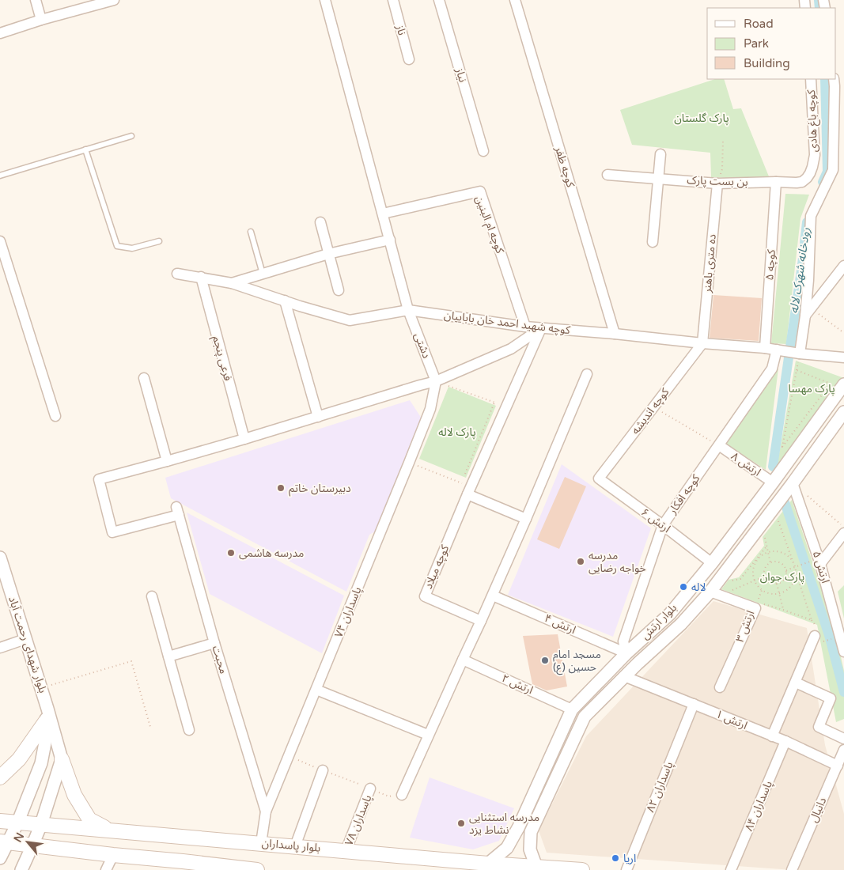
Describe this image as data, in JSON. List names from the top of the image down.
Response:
{
  "streets": {
    "main road": ["بلوار پاسداران"],
    "street": [
      "ناز",
      "نیاز",
      "کوچه باغ هادی",
      "کوچه ظفر",
      "بن بست پارک",
      "کوچه ام البنین",
      "ده متری باهنر",
      "کوچه ۵",
      "کوچه شهید احمد خان باباییان",
      "دشتی",
      "فرعی پنجم",
      "کوچه اندیشه",
      "ارتش ۸",
      "کوچه افکار",
      "ارتش ۶",
      "کوچه میلاد",
      "ارتش ۵",
      "پاسداران ۷۴",
      "بلوار ارتش",
      "ارتش ۴",
      "ارتش ۳",
      "بلوار شهدای رحمت آباد",
      "محبت",
      "ارتش ۲",
      "ارتش ۱",
      "پاسداران ۸۲",
      "پاسداران ۸۴",
      "دانیال",
      "پاسداران ۷۸"
    ]
  },
  "crossings": [
    ["کوچه باغ هادی", "بن بست پارک"],
    ["کوچه باغ هادی", "کوچه ۵"],
    ["کوچه ظفر", "کوچه شهید احمد خان باباییان"],
    ["بن بست پارک", "ده متری باهنر"],
    ["بن بست پارک", "کوچه ۵"],
    ["کوچه ام البنین", "کوچه شهید احمد خان باباییان"],
    ["کوچه ام البنین", "دشتی"],
    ["ده متری باهنر", "کوچه شهید احمد خان باباییان"],
    ["ده متری باهنر", "کوچه اندیشه"],
    ["کوچه ۵", "کوچه شهید احمد خان باباییان"],
    ["کوچه شهید احمد خان باباییان", "دشتی"],
    ["کوچه شهید احمد خان باباییان", "فرعی پنجم"],
    ["کوچه شهید احمد خان باباییان", "کوچه اندیشه"],
    ["کوچه شهید احمد خان باباییان", "کوچه افکار"],
    ["کوچه شهید احمد خان باباییان", "کوچه میلاد"],
    ["دشتی", "پاسداران ۷۴"],
    ["کوچه اندیشه", "ارتش ۶"],
    ["ارتش ۸", "کوچه افکار"],
    ["ارتش ۸", "بلوار ارتش"],
    ["کوچه افکار", "ارتش ۶"],
    ["کوچه افکار", "بلوار ارتش"],
    ["کوچه افکار", "ارتش ۴"],
    ["ارتش ۶", "بلوار ارتش"],
    ["ارتش ۵", "بلوار ارتش"],
    ["پاسداران ۷۴", "محبت"],
    ["پاسداران ۷۴", "بلوار پاسداران"],
    ["بلوار ارتش", "ارتش ۴"],
    ["بلوار ارتش", "ارتش ۳"],
    ["بلوار ارتش", "ارتش ۲"],
    ["بلوار ارتش", "ارتش ۱"],
    ["بلوار ارتش", "بلوار پاسداران"],
    ["بلوار شهدای رحمت آباد", "بلوار پاسداران"],
    ["ارتش ۱", "پاسداران ۸۲"],
    ["ارتش ۱", "پاسداران ۸۴"],
    ["ارتش ۱", "دانیال"],
    ["پاسداران ۷۸", "بلوار پاسداران"]
  ],
  "water": ["رودخانه شهرک لاله"],
  "parks": [
    "پارک گلستان",
    "پارک مهسا",
    "پارک لاله",
    "پارک جوان"
  ],
  "places": [
    "دبیرستان خاتم",
    "مدرسه هاشمی",
    "مدرسه خواجه رضایی",
    "لاله",
    "مسجد امام حسین (ع)",
    "مدرسه استثنایی نشاط یزد",
    "اریا"
  ],
  "legend": ["Road", "Park", "Building"],
  "north": "top left"
}
